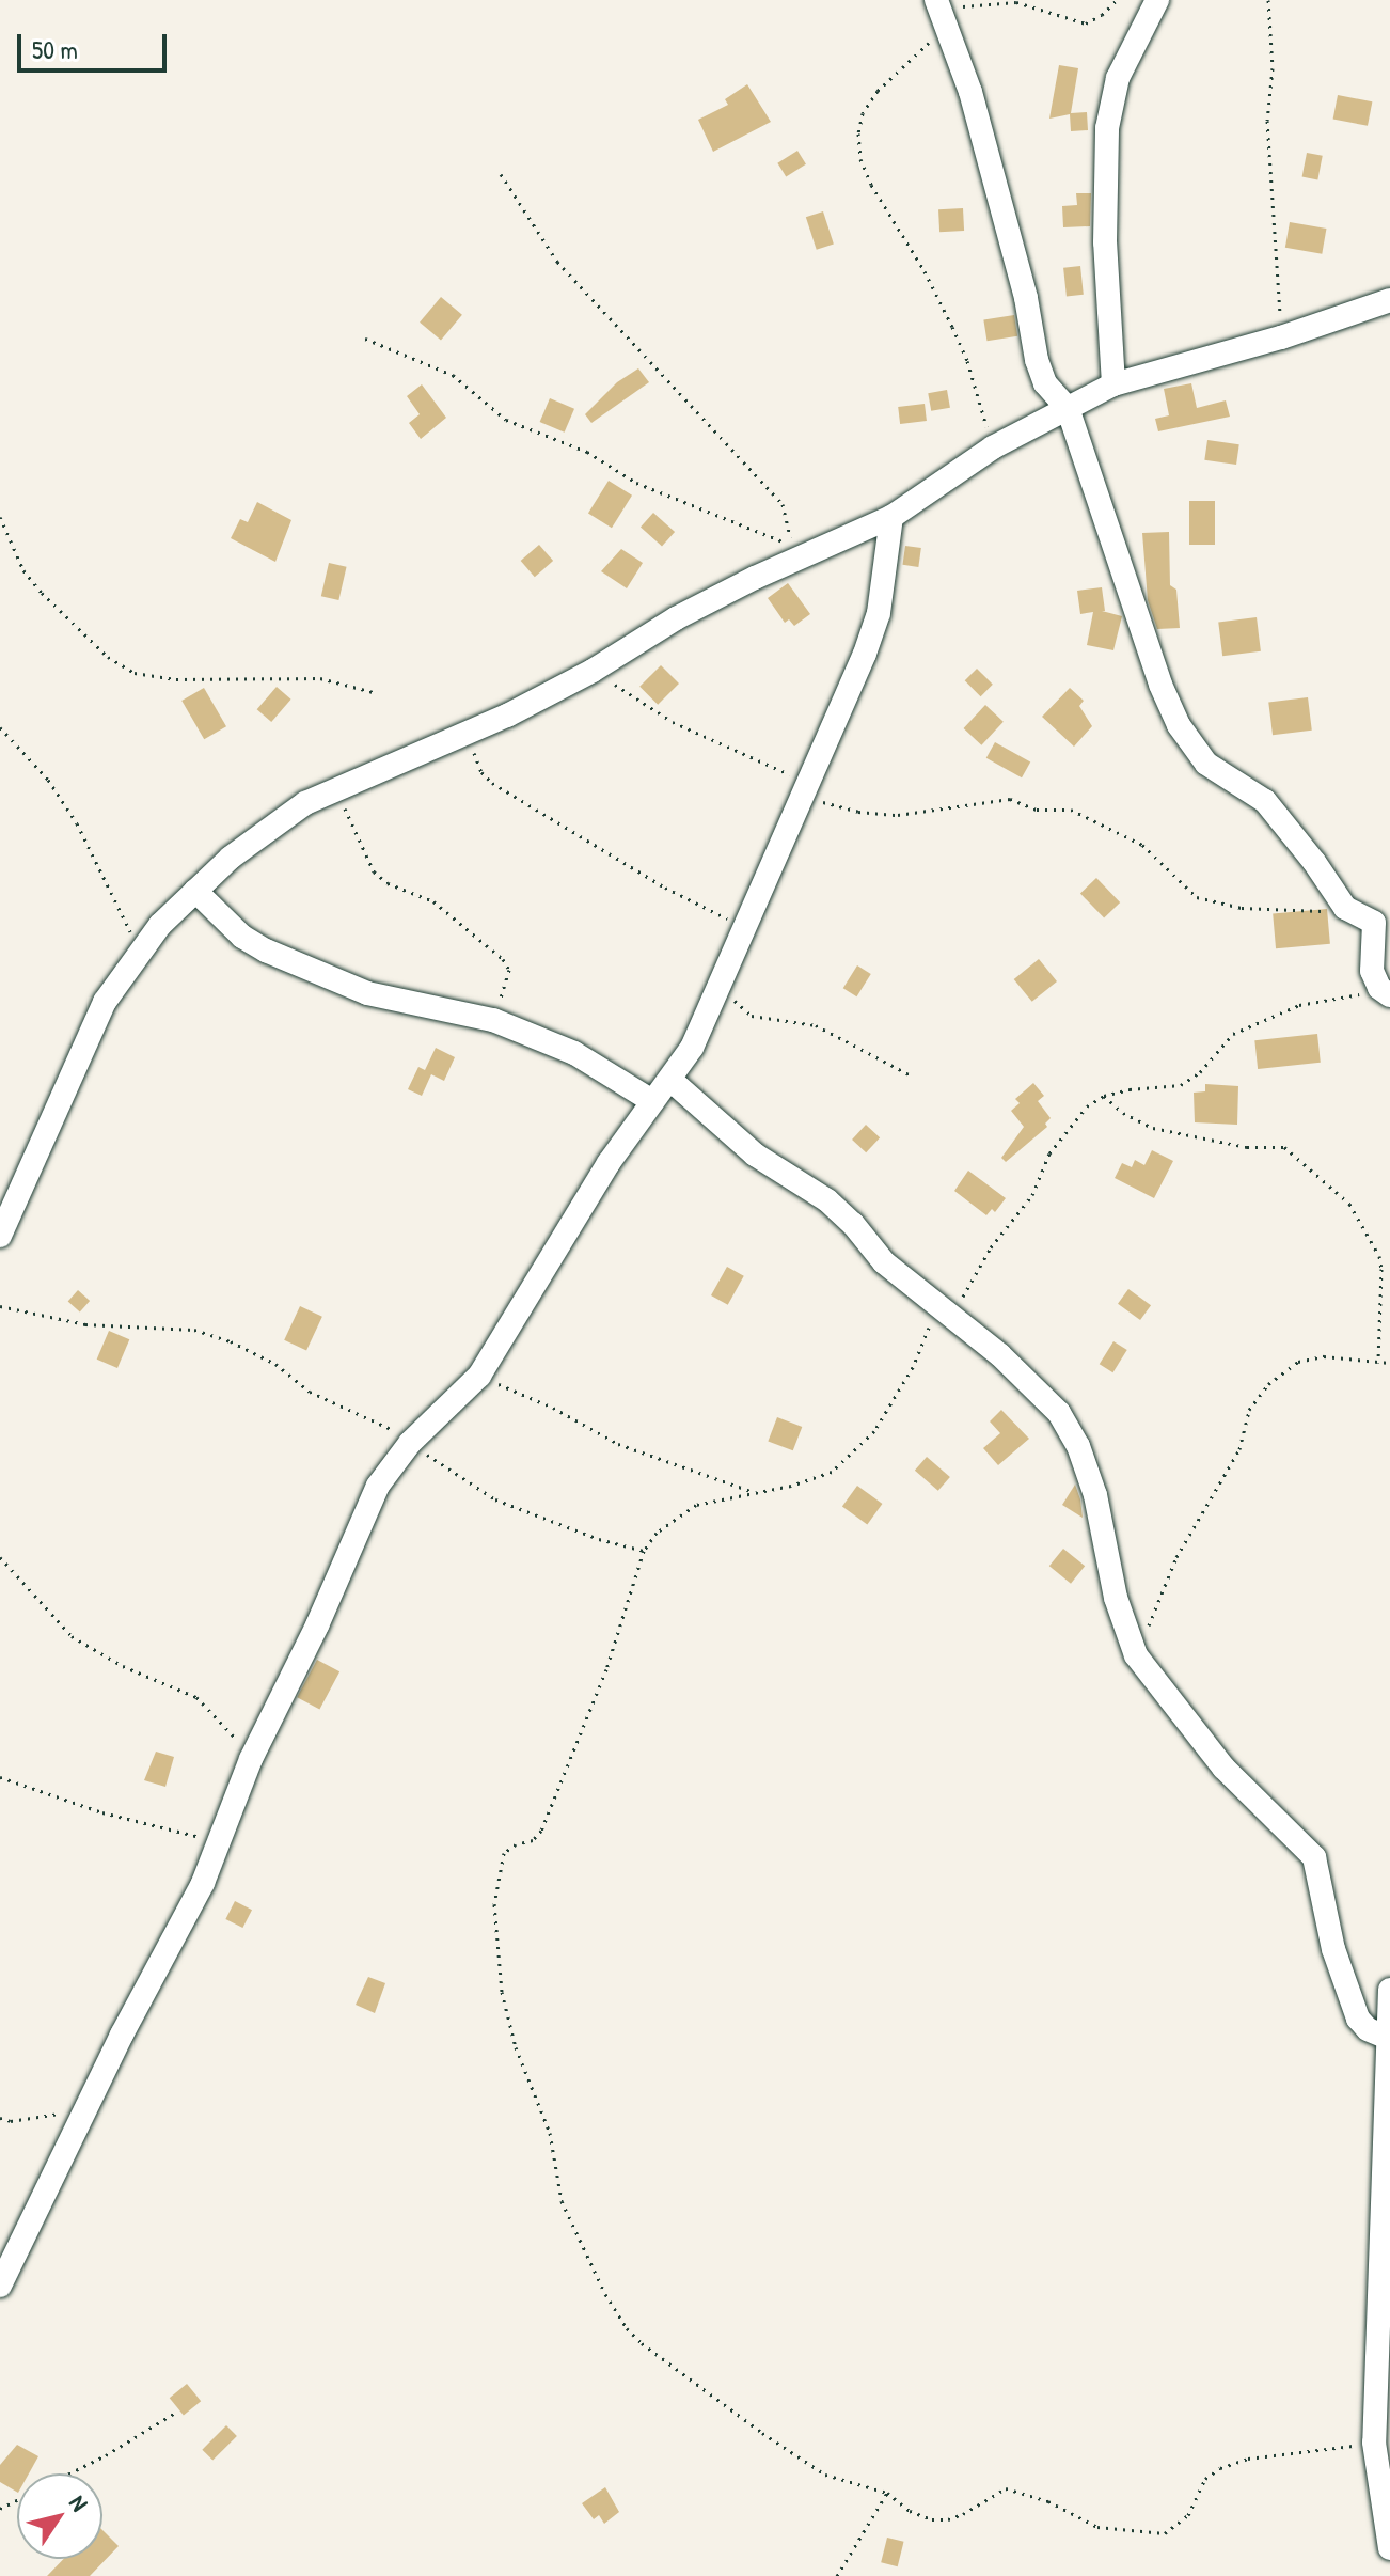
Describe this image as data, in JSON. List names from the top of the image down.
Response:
{
  "scale_bar": "50 m",
  "north": "top right"
}
